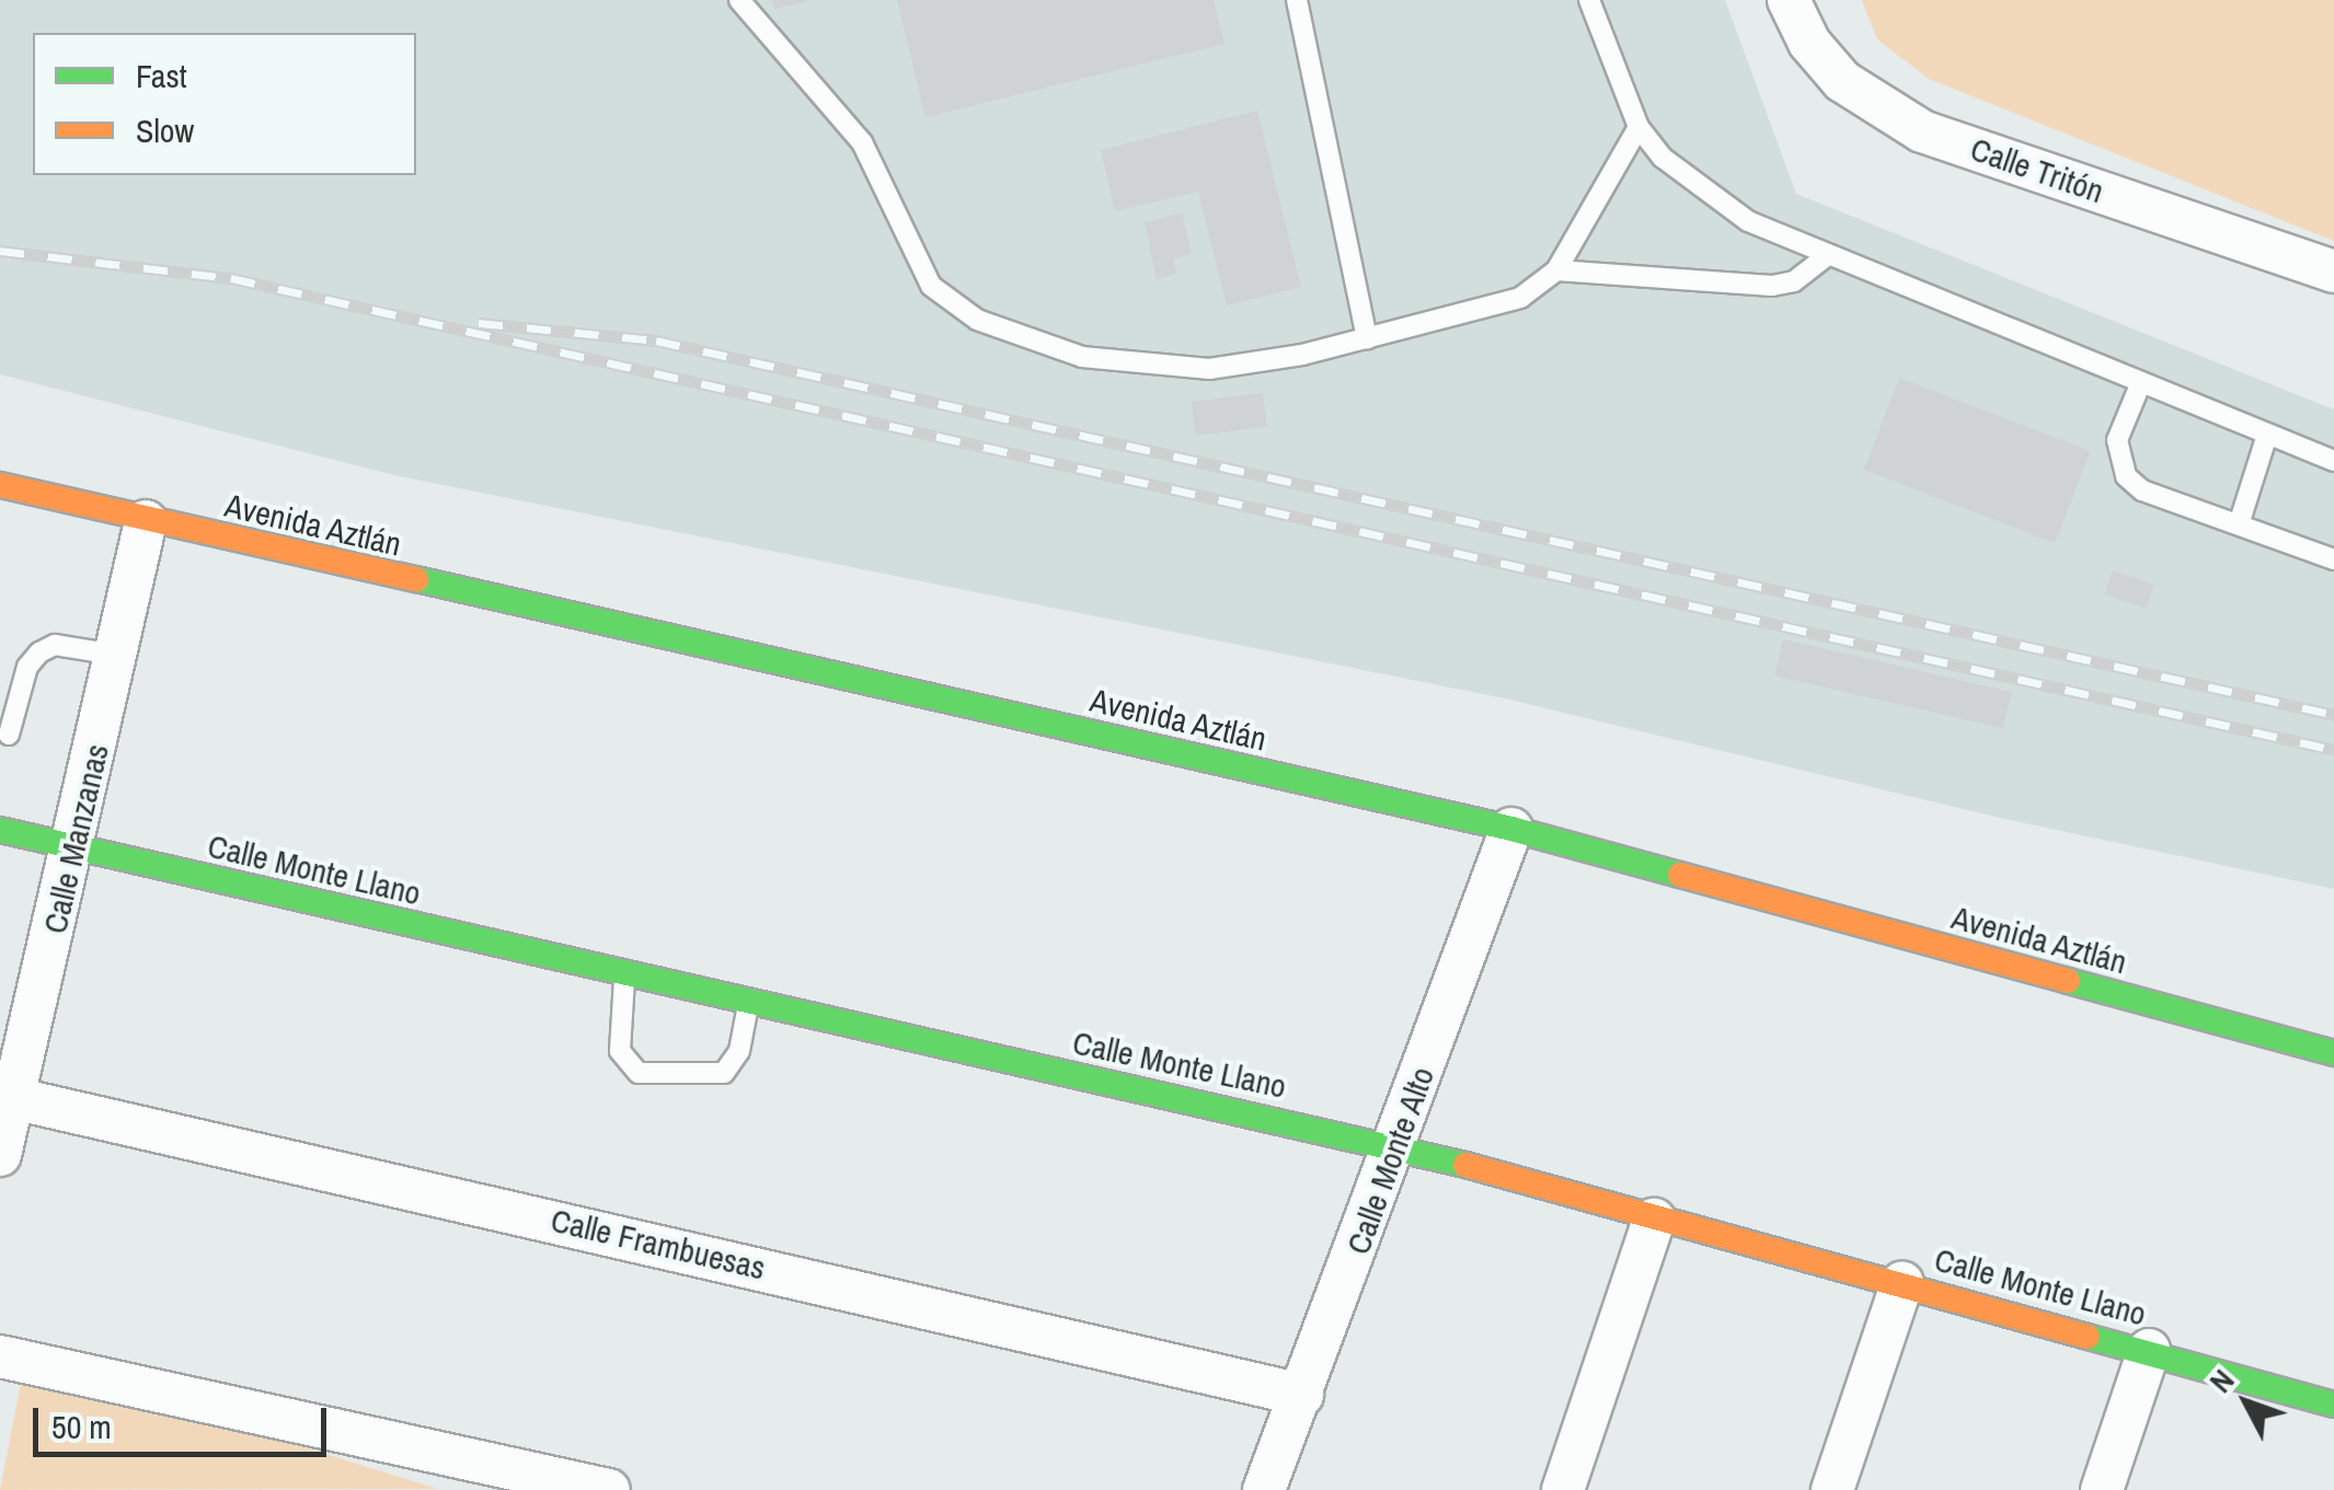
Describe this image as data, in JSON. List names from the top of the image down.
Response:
{
  "streets": {
    "street": [
      "Calle Tritón",
      "Avenida Aztlán",
      "Calle Manzanas",
      "Calle Monte Llano",
      "Calle Monte Alto",
      "Calle Frambuesas"
    ]
  },
  "crossings": [
    ["Avenida Aztlán", "Calle Manzanas"],
    ["Avenida Aztlán", "Calle Monte Alto"],
    ["Calle Manzanas", "Calle Monte Llano"],
    ["Calle Manzanas", "Calle Frambuesas"],
    ["Calle Monte Llano", "Calle Monte Alto"],
    ["Calle Monte Alto", "Calle Frambuesas"]
  ],
  "legend": ["Fast", "Slow"],
  "scale_bar": "50 m",
  "north": "top left"
}
